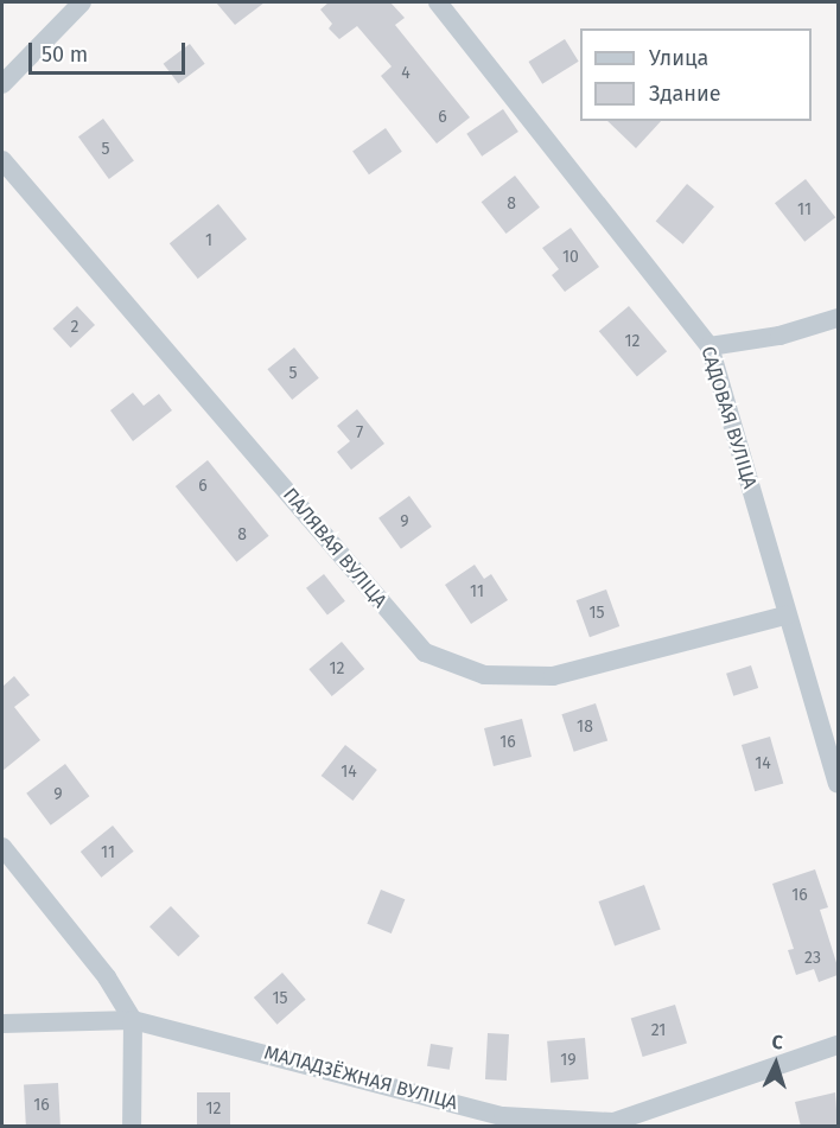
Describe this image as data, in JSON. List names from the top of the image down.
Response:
{
  "streets": {
    "street": ["САДОВАЯ ВУЛІЦА", "ПАЛЯВАЯ ВУЛІЦА", "МАЛАДЗЁЖНАЯ ВУЛІЦА"]
  },
  "crossings": [
    ["САДОВАЯ ВУЛІЦА", "ПАЛЯВАЯ ВУЛІЦА"]
  ],
  "house_numbers": [
    "4",
    "6",
    "5",
    "8",
    "11",
    "1",
    "10",
    "2",
    "12",
    "5",
    "7",
    "6",
    "9",
    "8",
    "11",
    "15",
    "12",
    "18",
    "16",
    "14",
    "14",
    "9",
    "11",
    "16",
    "23",
    "15",
    "21",
    "19",
    "16",
    "12"
  ],
  "legend": ["Улица", "Здание"],
  "scale_bar": "50 m",
  "north": "top"
}
